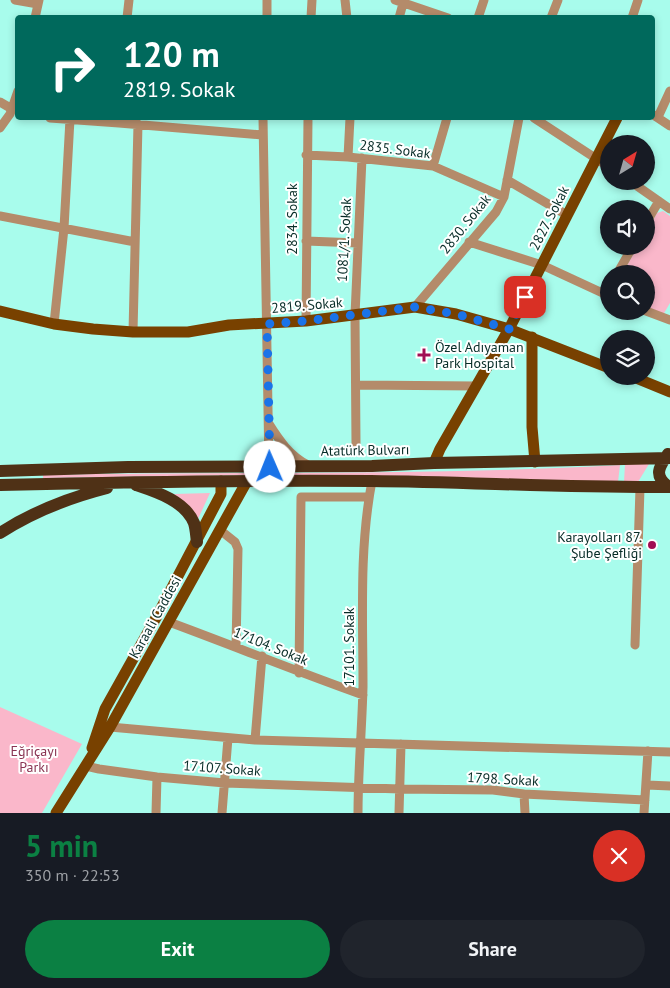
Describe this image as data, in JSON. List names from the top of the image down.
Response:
{
  "streets": {
    "highway": ["Atatürk Bulvarı"],
    "main road": ["2827. Sokak", "2819. Sokak", "Karaali Caddesi"],
    "street": [
      "2835. Sokak",
      "2834. Sokak",
      "2830. Sokak",
      "1081/1. Sokak",
      "17104. Sokak",
      "17101. Sokak",
      "17107. Sokak",
      "1798. Sokak"
    ]
  },
  "crossings": [
    ["2835. Sokak", "2834. Sokak"],
    ["2835. Sokak", "2830. Sokak"],
    ["2835. Sokak", "1081/1. Sokak"],
    ["2827. Sokak", "2819. Sokak"],
    ["2827. Sokak", "Atatürk Bulvarı"],
    ["2834. Sokak", "2819. Sokak"],
    ["2830. Sokak", "2819. Sokak"],
    ["1081/1. Sokak", "2819. Sokak"],
    ["Karaali Caddesi", "17104. Sokak"],
    ["Karaali Caddesi", "17107. Sokak"],
    ["17104. Sokak", "17101. Sokak"],
    ["17101. Sokak", "17107. Sokak"],
    ["17101. Sokak", "1798. Sokak"],
    ["17107. Sokak", "1798. Sokak"]
  ],
  "parks": ["Eğriçayı Parkı"],
  "places": {
    "health": ["Özel Adıyaman Park Hospital"],
    "other": ["Karayolları 87. Şube Şefliği"]
  },
  "north": "top right",
  "page": {
    "turn": ["120 m", "2819. Sokak"],
    "heading": ["5 min", "350 m · 22:53"],
    "buttons": ["Exit", "Share"]
  }
}
